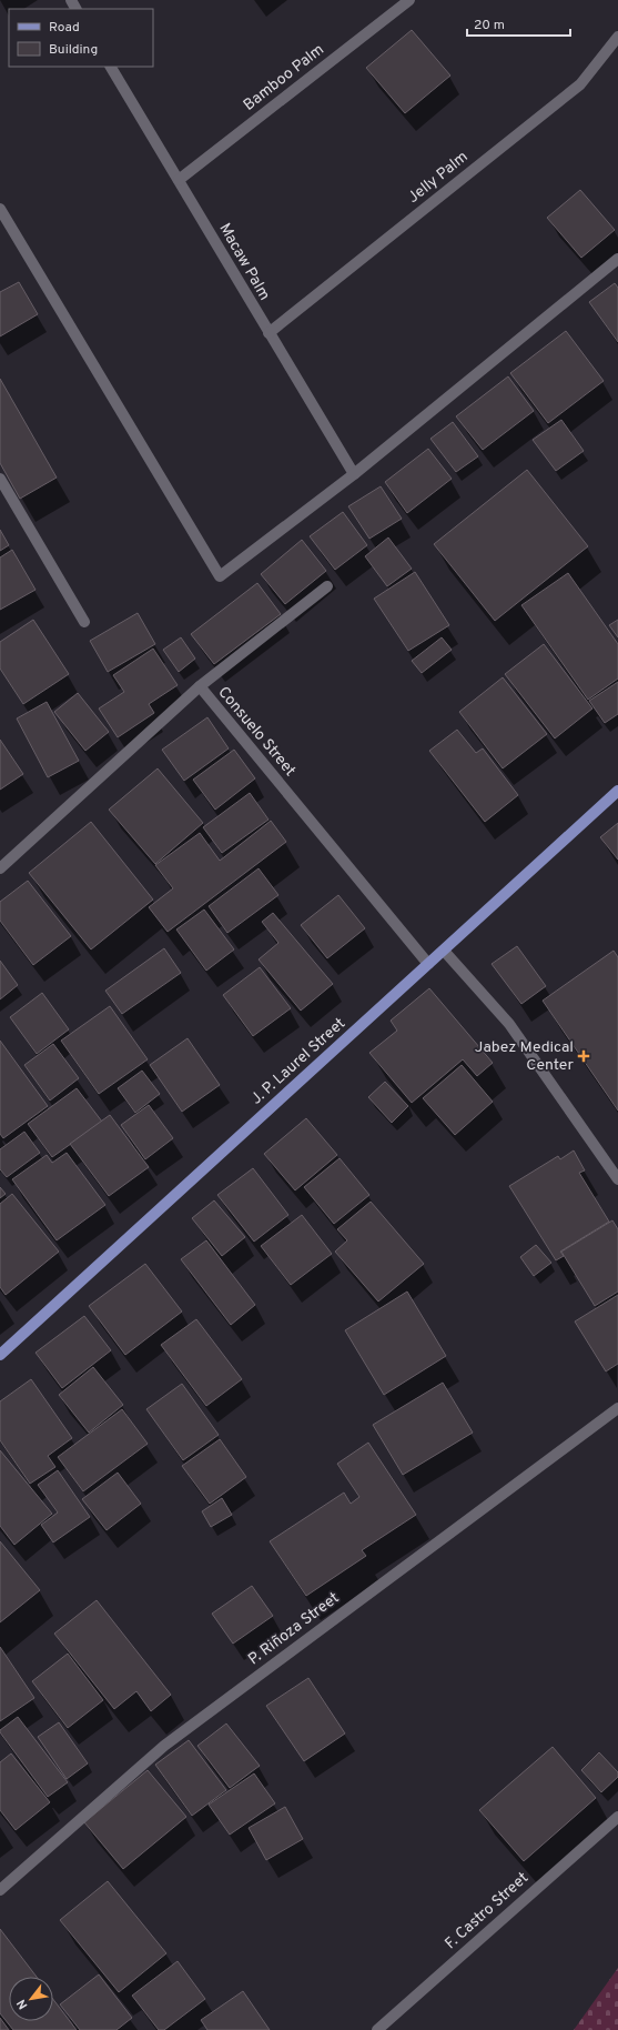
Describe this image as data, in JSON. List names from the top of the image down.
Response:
{
  "streets": {
    "main road": ["J. P. Laurel Street"],
    "street": [
      "Bamboo Palm",
      "Jelly Palm",
      "Macaw Palm",
      "Consuelo Street",
      "P. Riñoza Street",
      "F. Castro Street"
    ]
  },
  "crossings": [
    ["Bamboo Palm", "Macaw Palm"],
    ["Jelly Palm", "Macaw Palm"],
    ["Consuelo Street", "J. P. Laurel Street"]
  ],
  "places": {
    "health": ["Jabez Medical Center"]
  },
  "legend": ["Road", "Building"],
  "scale_bar": "20 m",
  "north": "bottom left"
}
